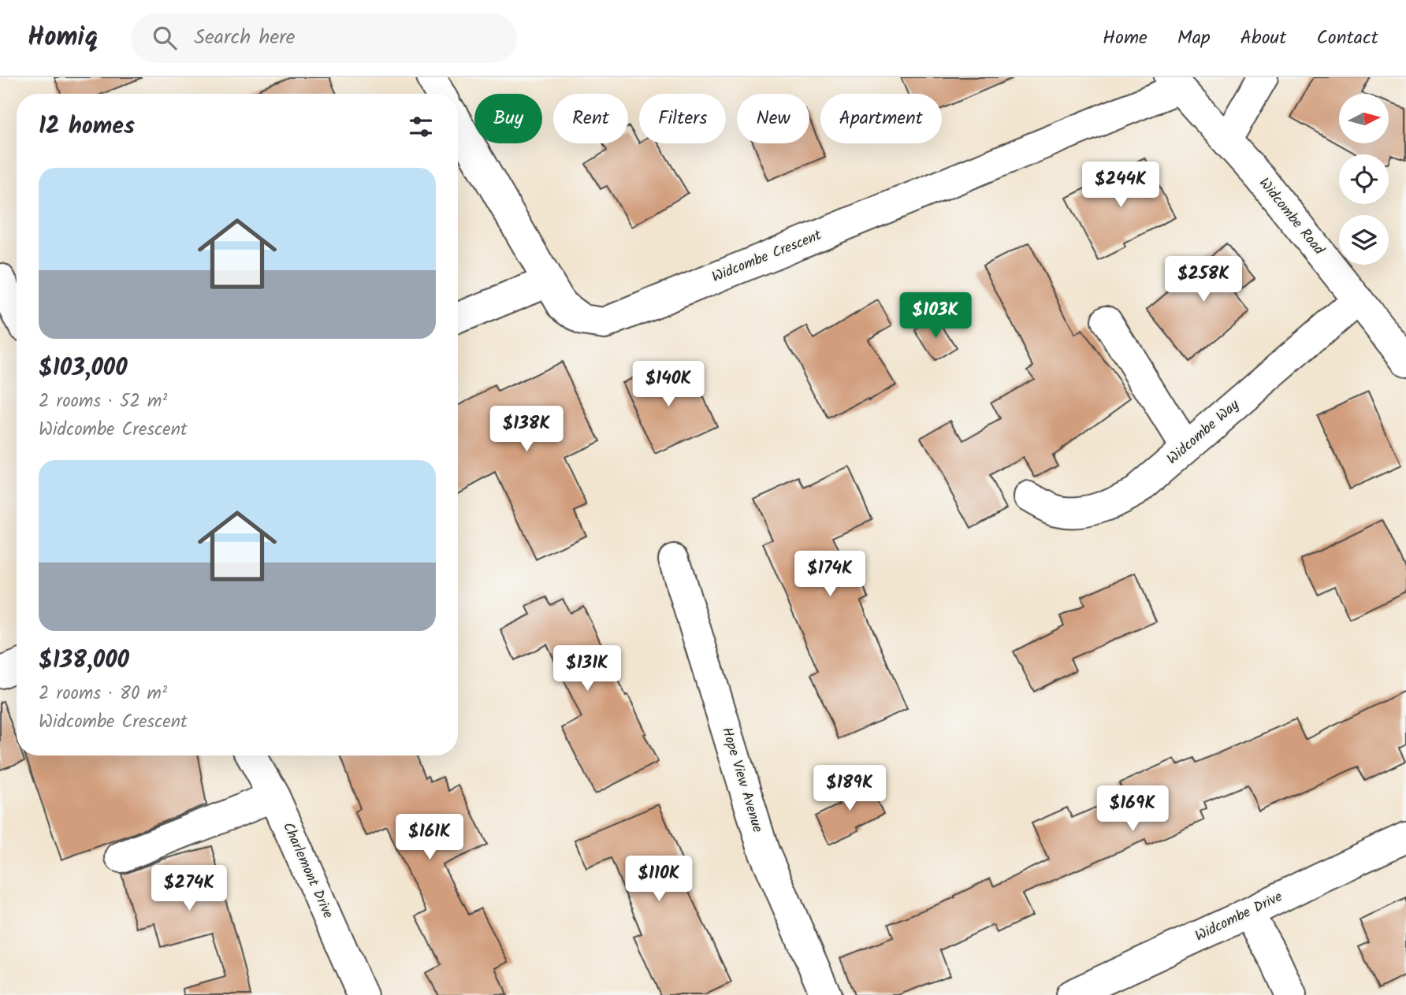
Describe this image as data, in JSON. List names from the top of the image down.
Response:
{
  "streets": {
    "street": [
      "Widcombe Road",
      "Widcombe Crescent",
      "Widcombe Way",
      "Hope View Avenue",
      "Charlemont Drive",
      "Widcombe Drive"
    ]
  },
  "crossings": [
    ["Widcombe Road", "Widcombe Crescent"],
    ["Widcombe Road", "Widcombe Way"]
  ],
  "north": "right",
  "page": {
    "header": "Homiq",
    "search": "Search here",
    "nav": [
      "Home",
      "Map",
      "About",
      "Contact"
    ],
    "chip": [
      "Buy",
      "Rent",
      "Filters",
      "New",
      "Apartment"
    ],
    "heading": "12 homes",
    "list": [
      {
        "name": "$103,000",
        "note": "2 rooms · 52 m² · Widcombe Crescent"
      },
      {
        "name": "$138,000",
        "note": "2 rooms · 80 m² · Widcombe Crescent"
      }
    ],
    "price": [
      "$244K",
      "$258K",
      "$103K",
      "$140K",
      "$138K",
      "$174K",
      "$131K",
      "$189K",
      "$169K",
      "$161K",
      "$110K",
      "$274K"
    ]
  }
}
